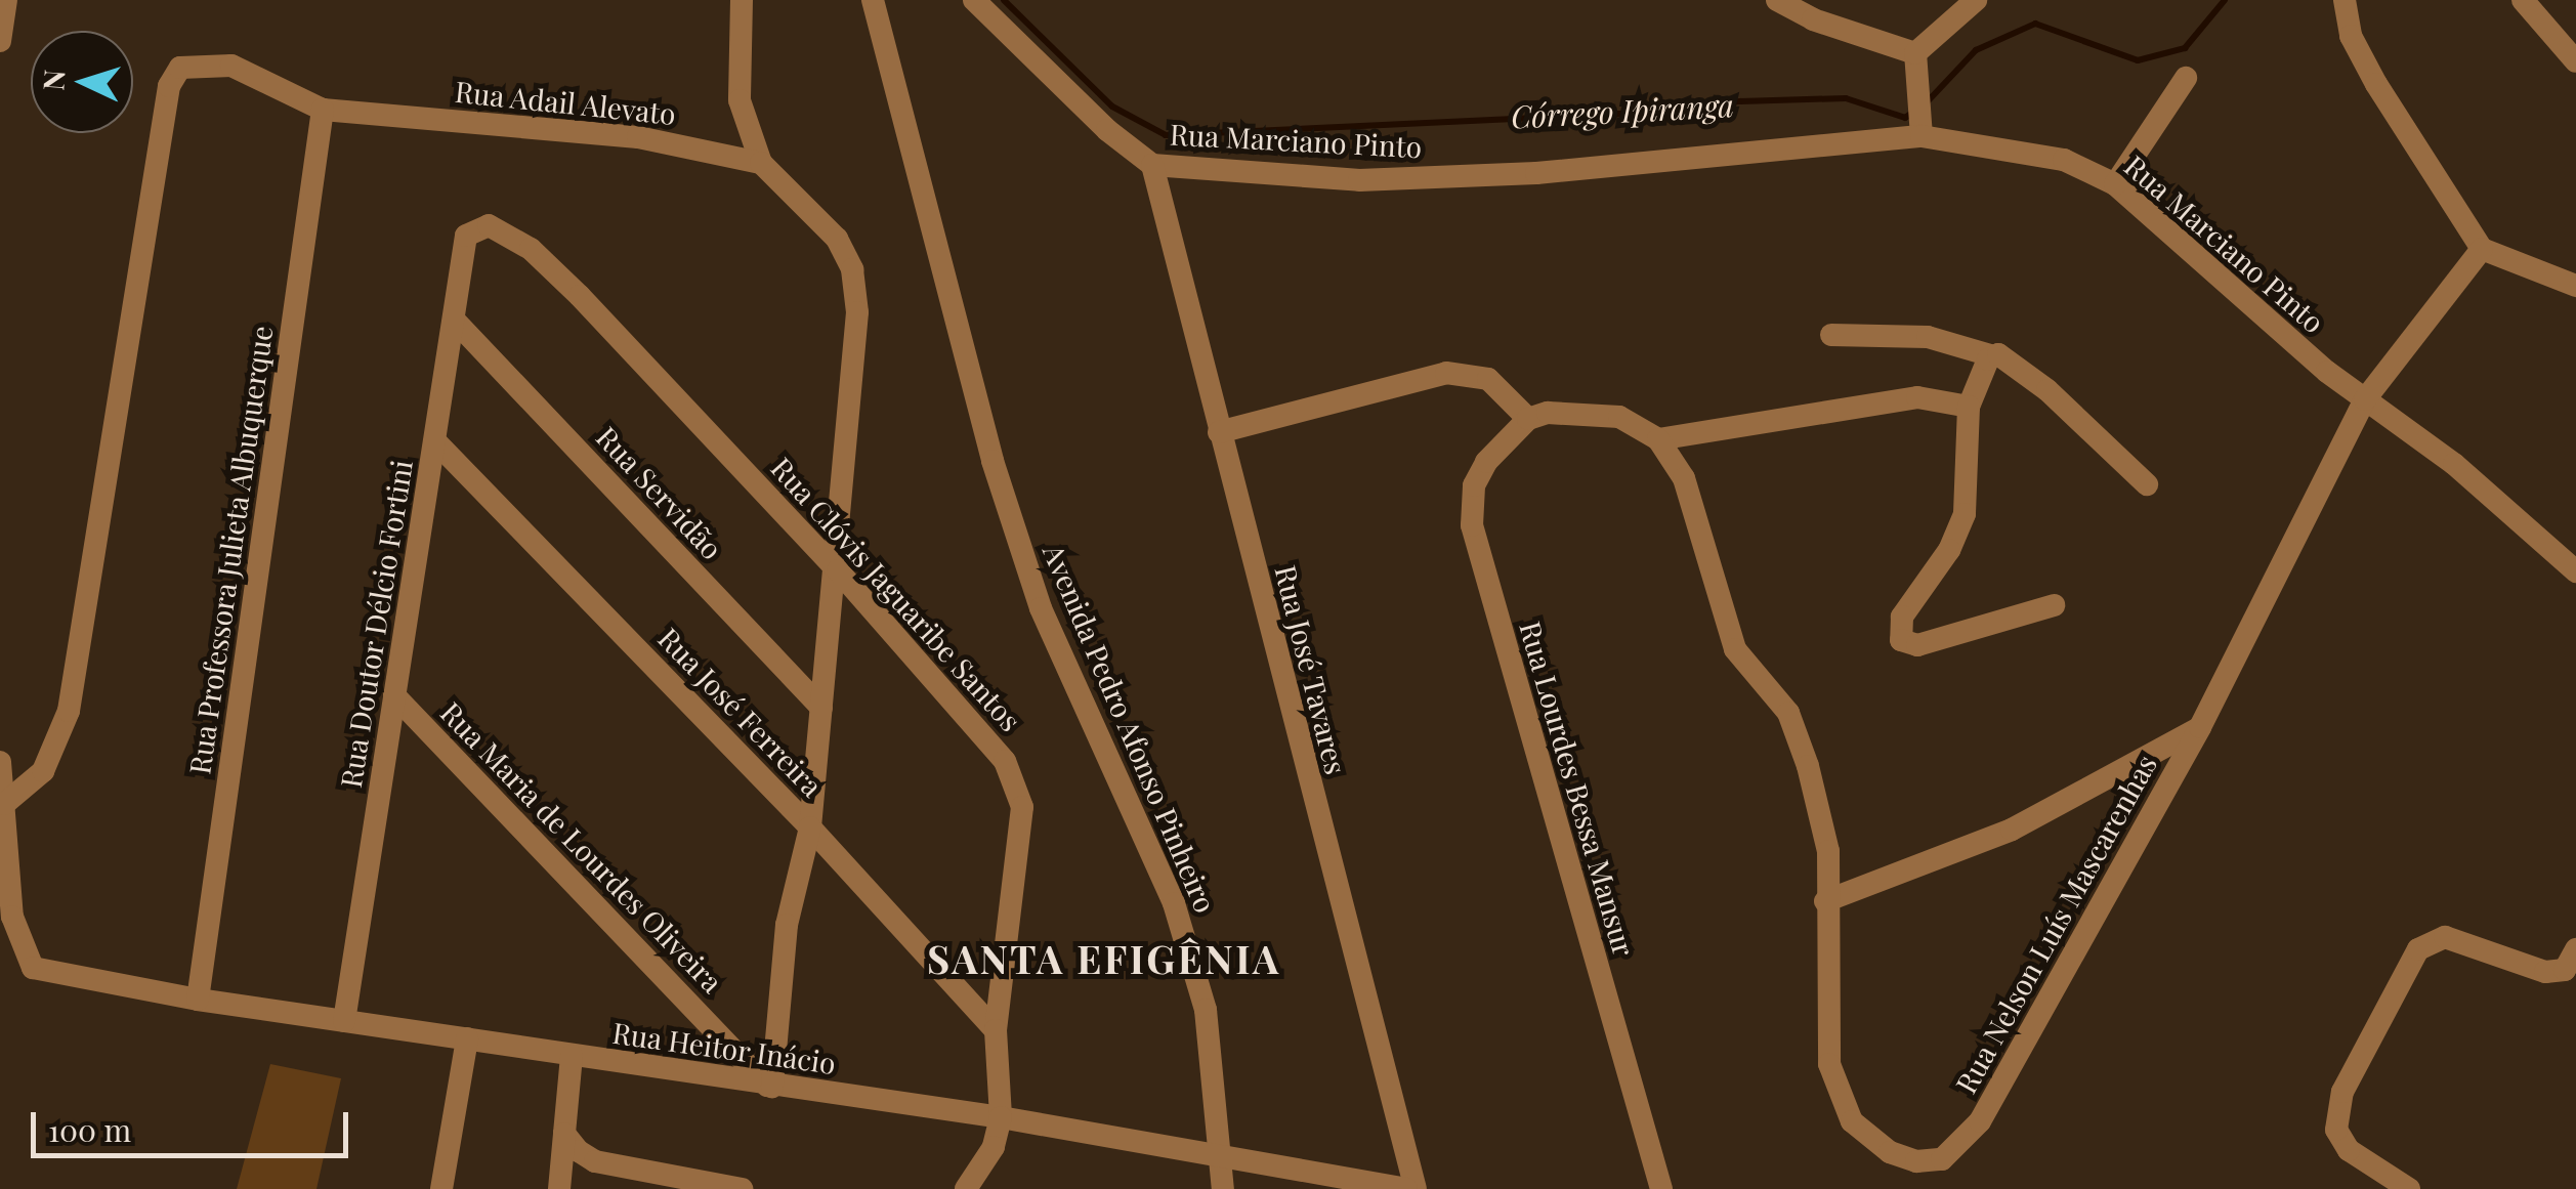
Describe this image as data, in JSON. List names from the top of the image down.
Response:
{
  "streets": {
    "street": [
      "Rua Adail Alevato",
      "Rua Marciano Pinto",
      "Rua Servidão",
      "Rua Professora Julieta Albuquerque",
      "Rua Clóvis Jaguaribe Santos",
      "Rua Doutor Délcio Fortini",
      "Rua José Tavares",
      "Rua José Ferreira",
      "Avenida Pedro Afonso Pinheiro",
      "Rua Lourdes Bessa Mansur",
      "Rua Maria de Lourdes Oliveira",
      "Rua Nelson Luís Mascarenhas",
      "Rua Heitor Inácio"
    ]
  },
  "crossings": [
    ["Rua Adail Alevato", "Rua Professora Julieta Albuquerque"],
    ["Rua Marciano Pinto", "Rua José Tavares"],
    ["Rua Marciano Pinto", "Rua Nelson Luís Mascarenhas"],
    ["Rua Servidão", "Rua Doutor Délcio Fortini"],
    ["Rua Professora Julieta Albuquerque", "Rua Heitor Inácio"],
    ["Rua Clóvis Jaguaribe Santos", "Rua Doutor Délcio Fortini"],
    ["Rua Clóvis Jaguaribe Santos", "Rua José Ferreira"],
    ["Rua Clóvis Jaguaribe Santos", "Rua Heitor Inácio"],
    ["Rua Doutor Délcio Fortini", "Rua José Ferreira"],
    ["Rua Doutor Délcio Fortini", "Rua Maria de Lourdes Oliveira"],
    ["Rua Doutor Délcio Fortini", "Rua Heitor Inácio"],
    ["Avenida Pedro Afonso Pinheiro", "Rua Heitor Inácio"],
    ["Rua Maria de Lourdes Oliveira", "Rua Heitor Inácio"]
  ],
  "districts": ["SANTA EFIGÊNIA"],
  "water": ["Córrego Ipiranga"],
  "scale_bar": "100 m",
  "north": "left"
}
